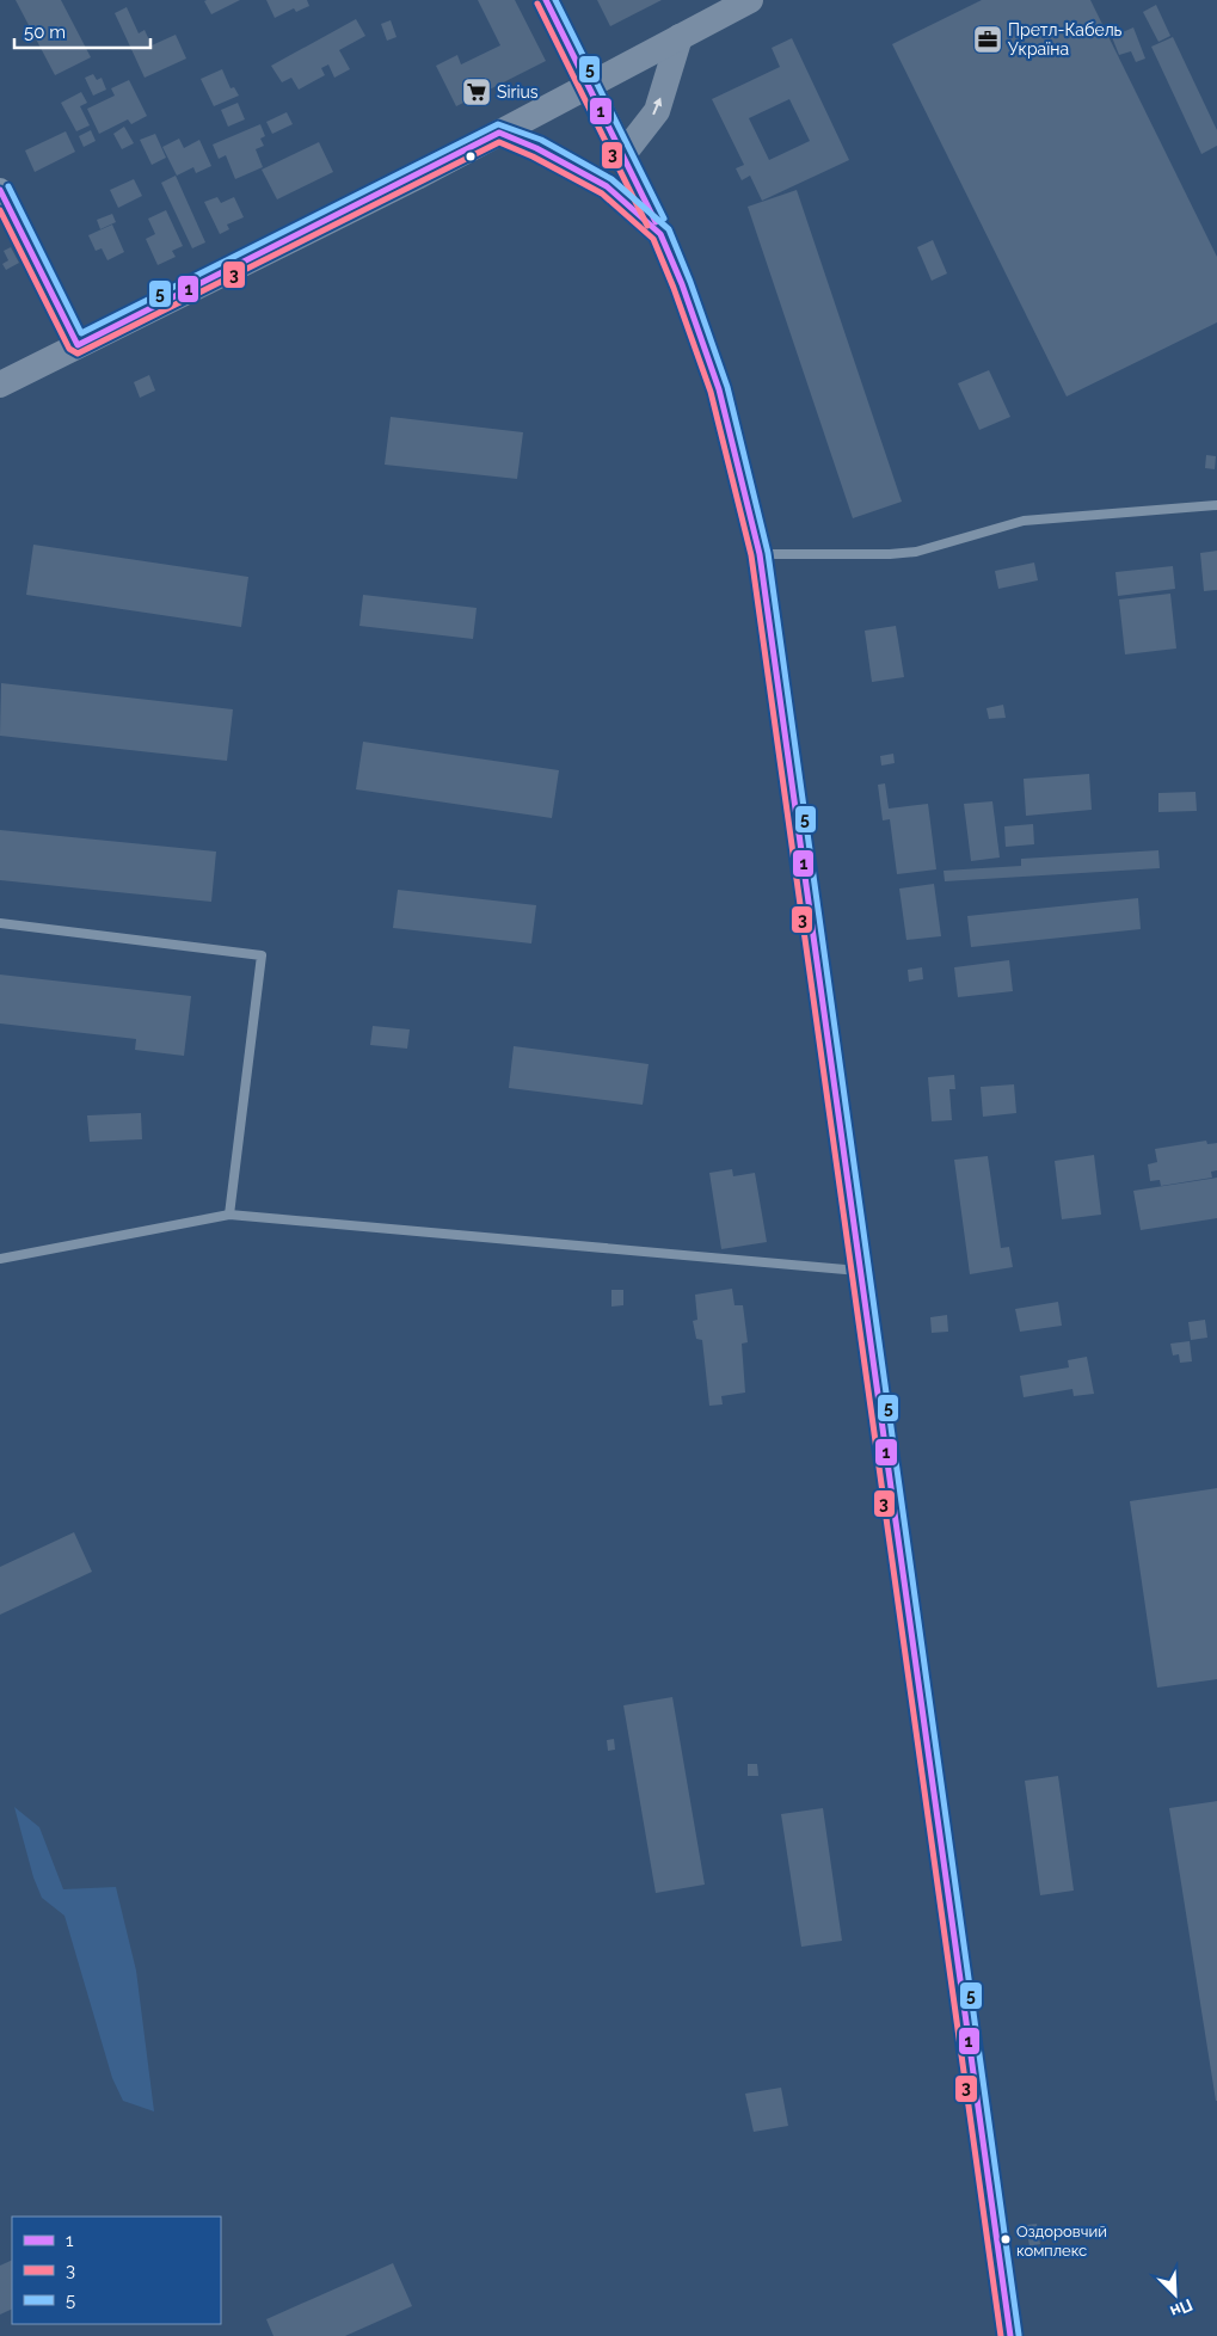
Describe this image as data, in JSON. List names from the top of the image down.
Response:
{
  "places": {
    "office": ["Претл-Кабель Україна"],
    "supermarket": ["Sirius"],
    "other": ["Оздоровчий комплекс"]
  },
  "lines": ["transit line 1", "transit line 5", "transit line 3"],
  "legend": ["1", "3", "5"],
  "scale_bar": "50 m",
  "north": "bottom right"
}
